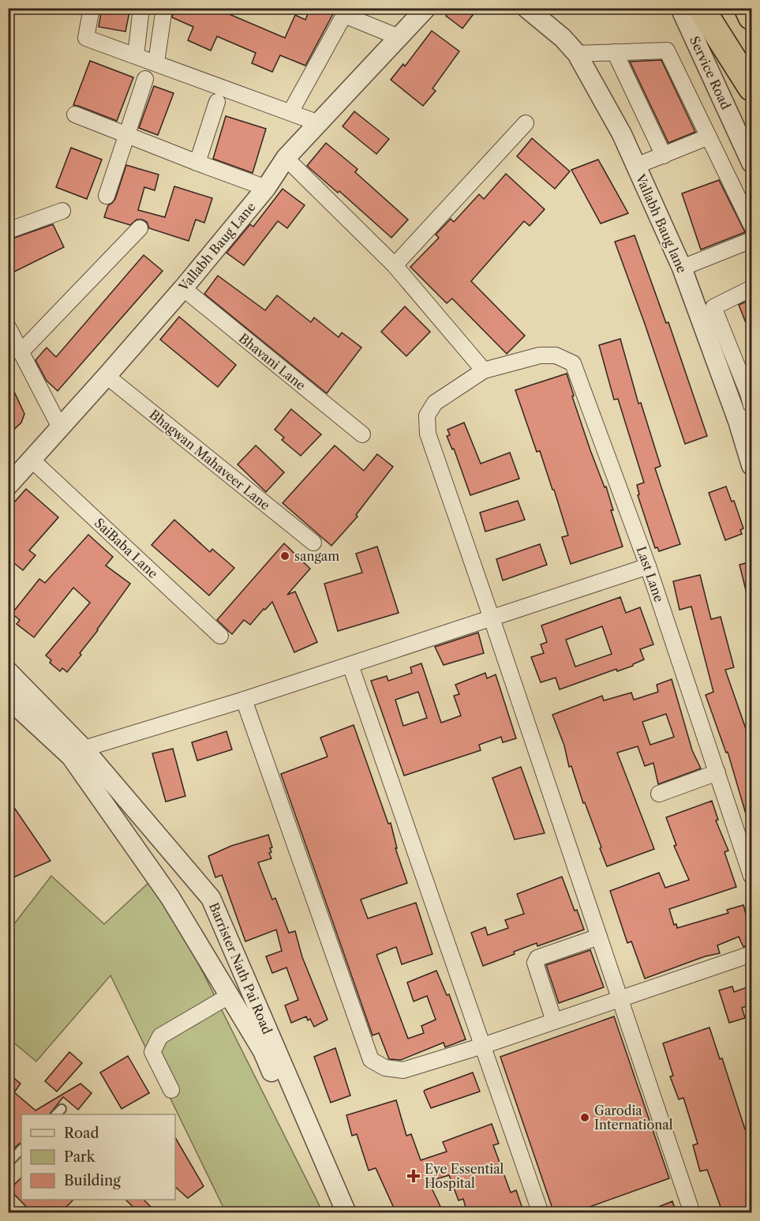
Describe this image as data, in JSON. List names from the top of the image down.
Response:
{
  "streets": {
    "street": [
      "Service Road",
      "Vallabh Baug lane",
      "Vallabh Baug Lane",
      "Bhavani Lane",
      "Bhagwan Mahaveer Lane",
      "SaiBaba Lane",
      "Last Lane",
      "Barrister Nath Pai Road"
    ]
  },
  "crossings": [
    ["Vallabh Baug Lane", "Bhavani Lane"],
    ["Vallabh Baug Lane", "Bhagwan Mahaveer Lane"],
    ["Vallabh Baug Lane", "SaiBaba Lane"]
  ],
  "places": {
    "other": ["sangam", "Garodia International"],
    "health": ["Eye Essential Hospital"]
  },
  "legend": ["Road", "Park", "Building"]
}
